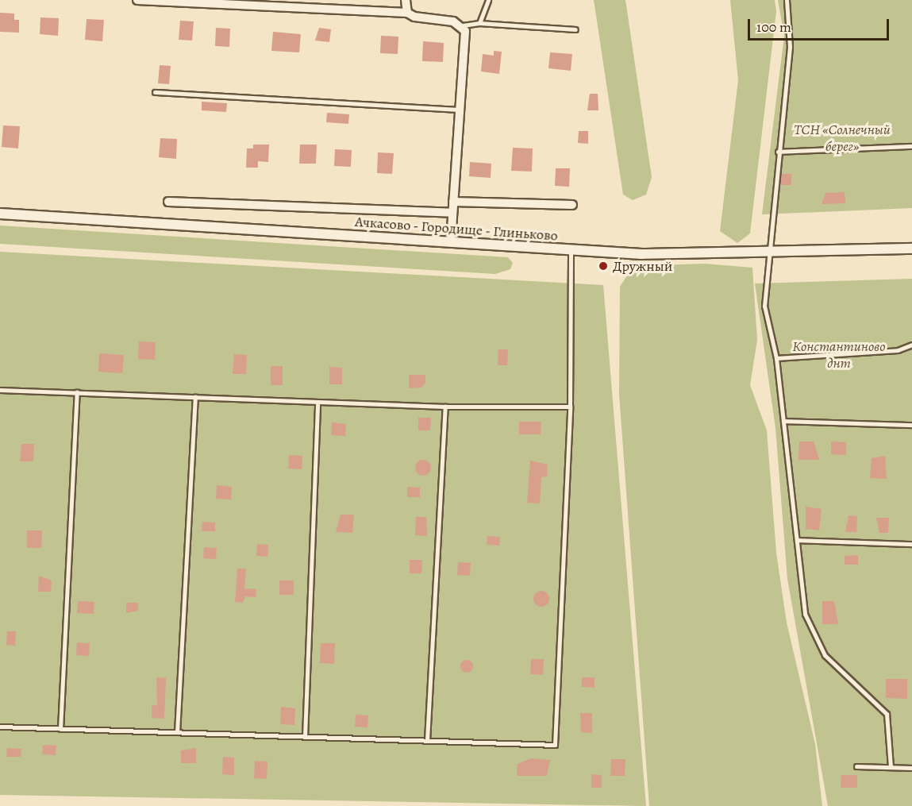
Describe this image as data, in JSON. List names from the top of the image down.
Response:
{
  "streets": {
    "street": ["Ачкасово - Городище - Глиньково"]
  },
  "parks": ["ТСН «Солнечный берег»", "Константиново днт"],
  "places": ["Дружный"],
  "scale_bar": "100 m"
}
